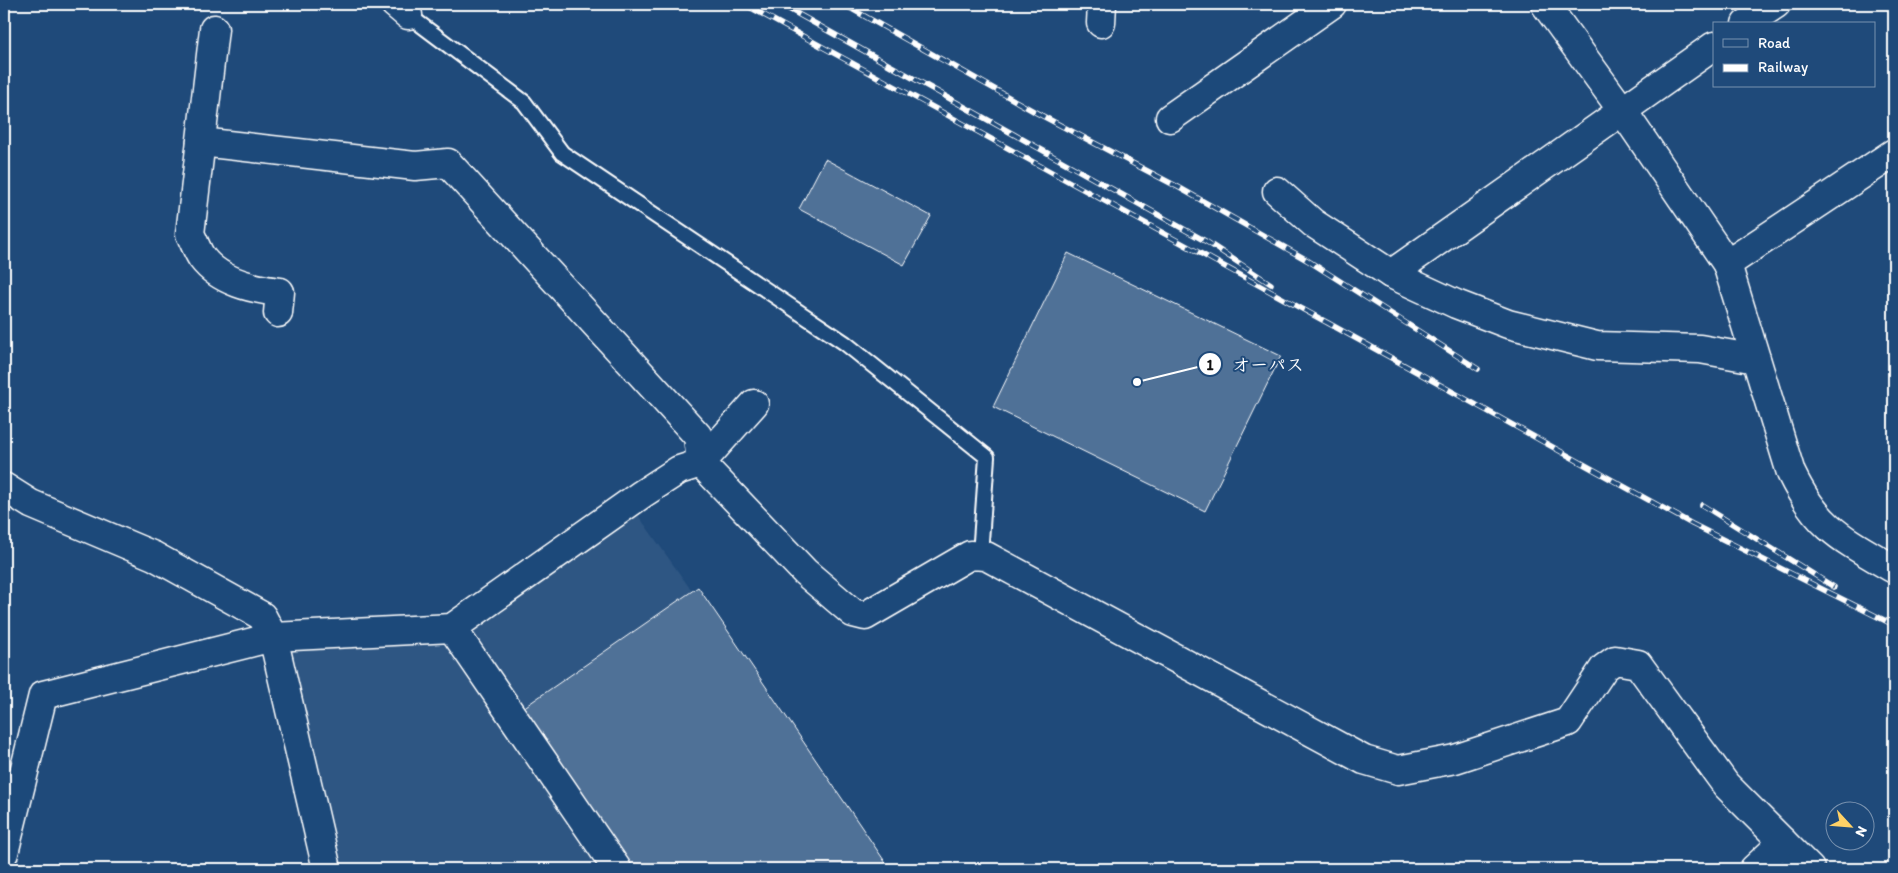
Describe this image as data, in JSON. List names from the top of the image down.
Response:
{
  "places": ["オーパス"],
  "legend": ["Road", "Railway"],
  "north": "bottom right"
}
